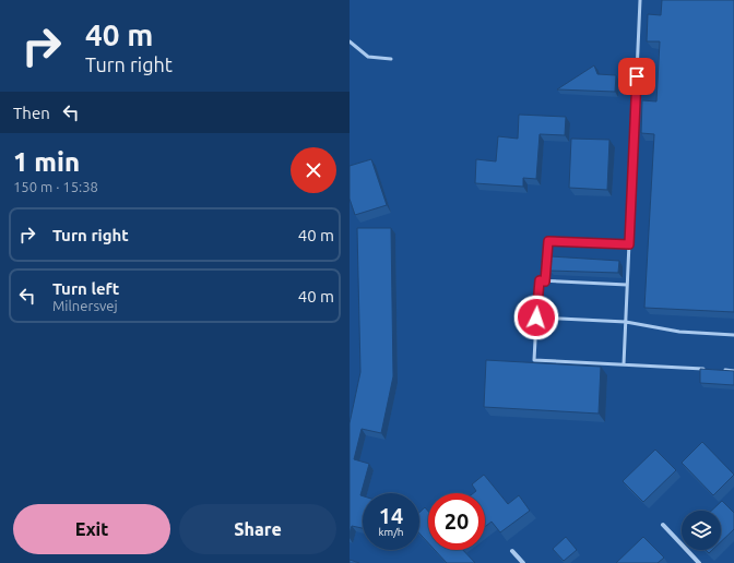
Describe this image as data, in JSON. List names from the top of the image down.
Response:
{
  "page": {
    "turn": ["40 m", "Turn right"],
    "then": "Then",
    "heading": ["1 min", "150 m · 15:38"],
    "list": [
      {
        "name": "Turn right",
        "value": "40 m"
      },
      {
        "name": "Turn left",
        "note": "Milnersvej",
        "value": "40 m"
      }
    ],
    "speed": "14 km/h",
    "limit": "20",
    "buttons": ["Exit", "Share"]
  }
}
